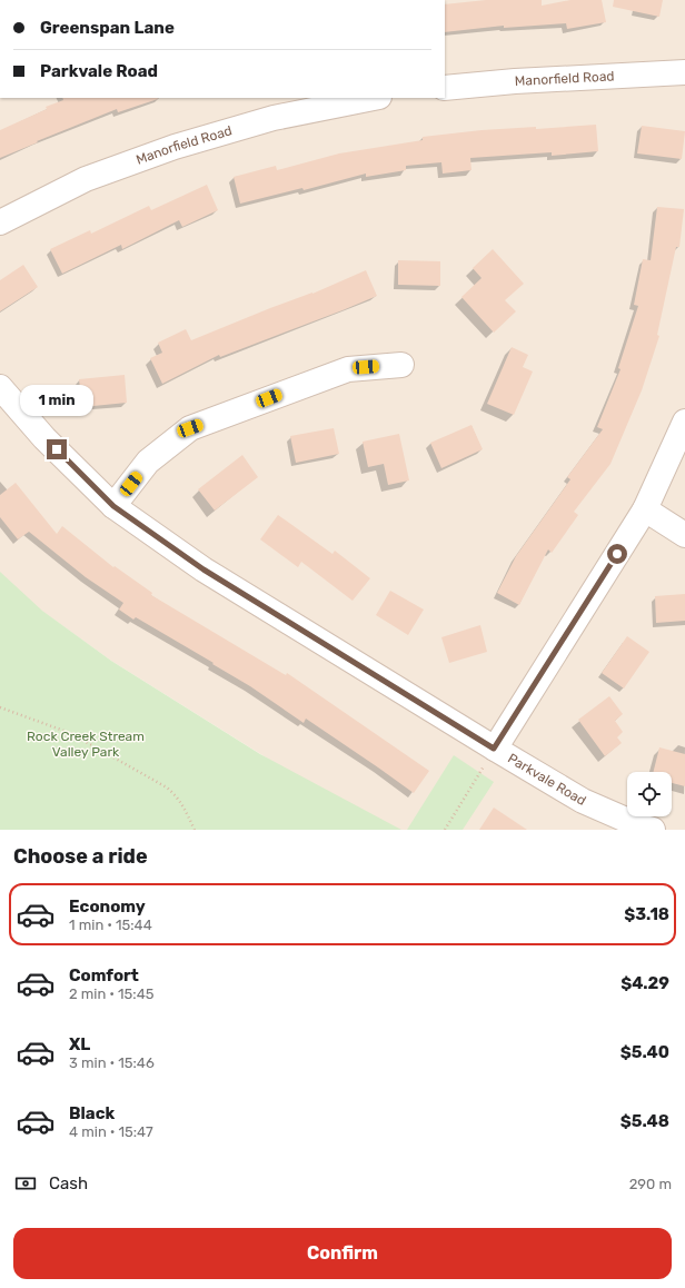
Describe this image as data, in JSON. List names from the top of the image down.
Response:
{
  "streets": {
    "street": ["Manorfield Road", "Parkvale Road"]
  },
  "parks": ["Rock Creek Stream Valley Park"],
  "page": {
    "banner": ["Greenspan Lane", "Parkvale Road"],
    "bubble": "1 min",
    "heading": "Choose a ride",
    "list": [
      {
        "name": "Economy",
        "note": "1 min · 15:44",
        "value": "$3.18"
      },
      {
        "name": "Comfort",
        "note": "2 min · 15:45",
        "value": "$4.29"
      },
      {
        "name": "XL",
        "note": "3 min · 15:46",
        "value": "$5.40"
      },
      {
        "name": "Black",
        "note": "4 min · 15:47",
        "value": "$5.48"
      }
    ],
    "pay": ["Cash", "290 m"],
    "buttons": "Confirm"
  }
}
